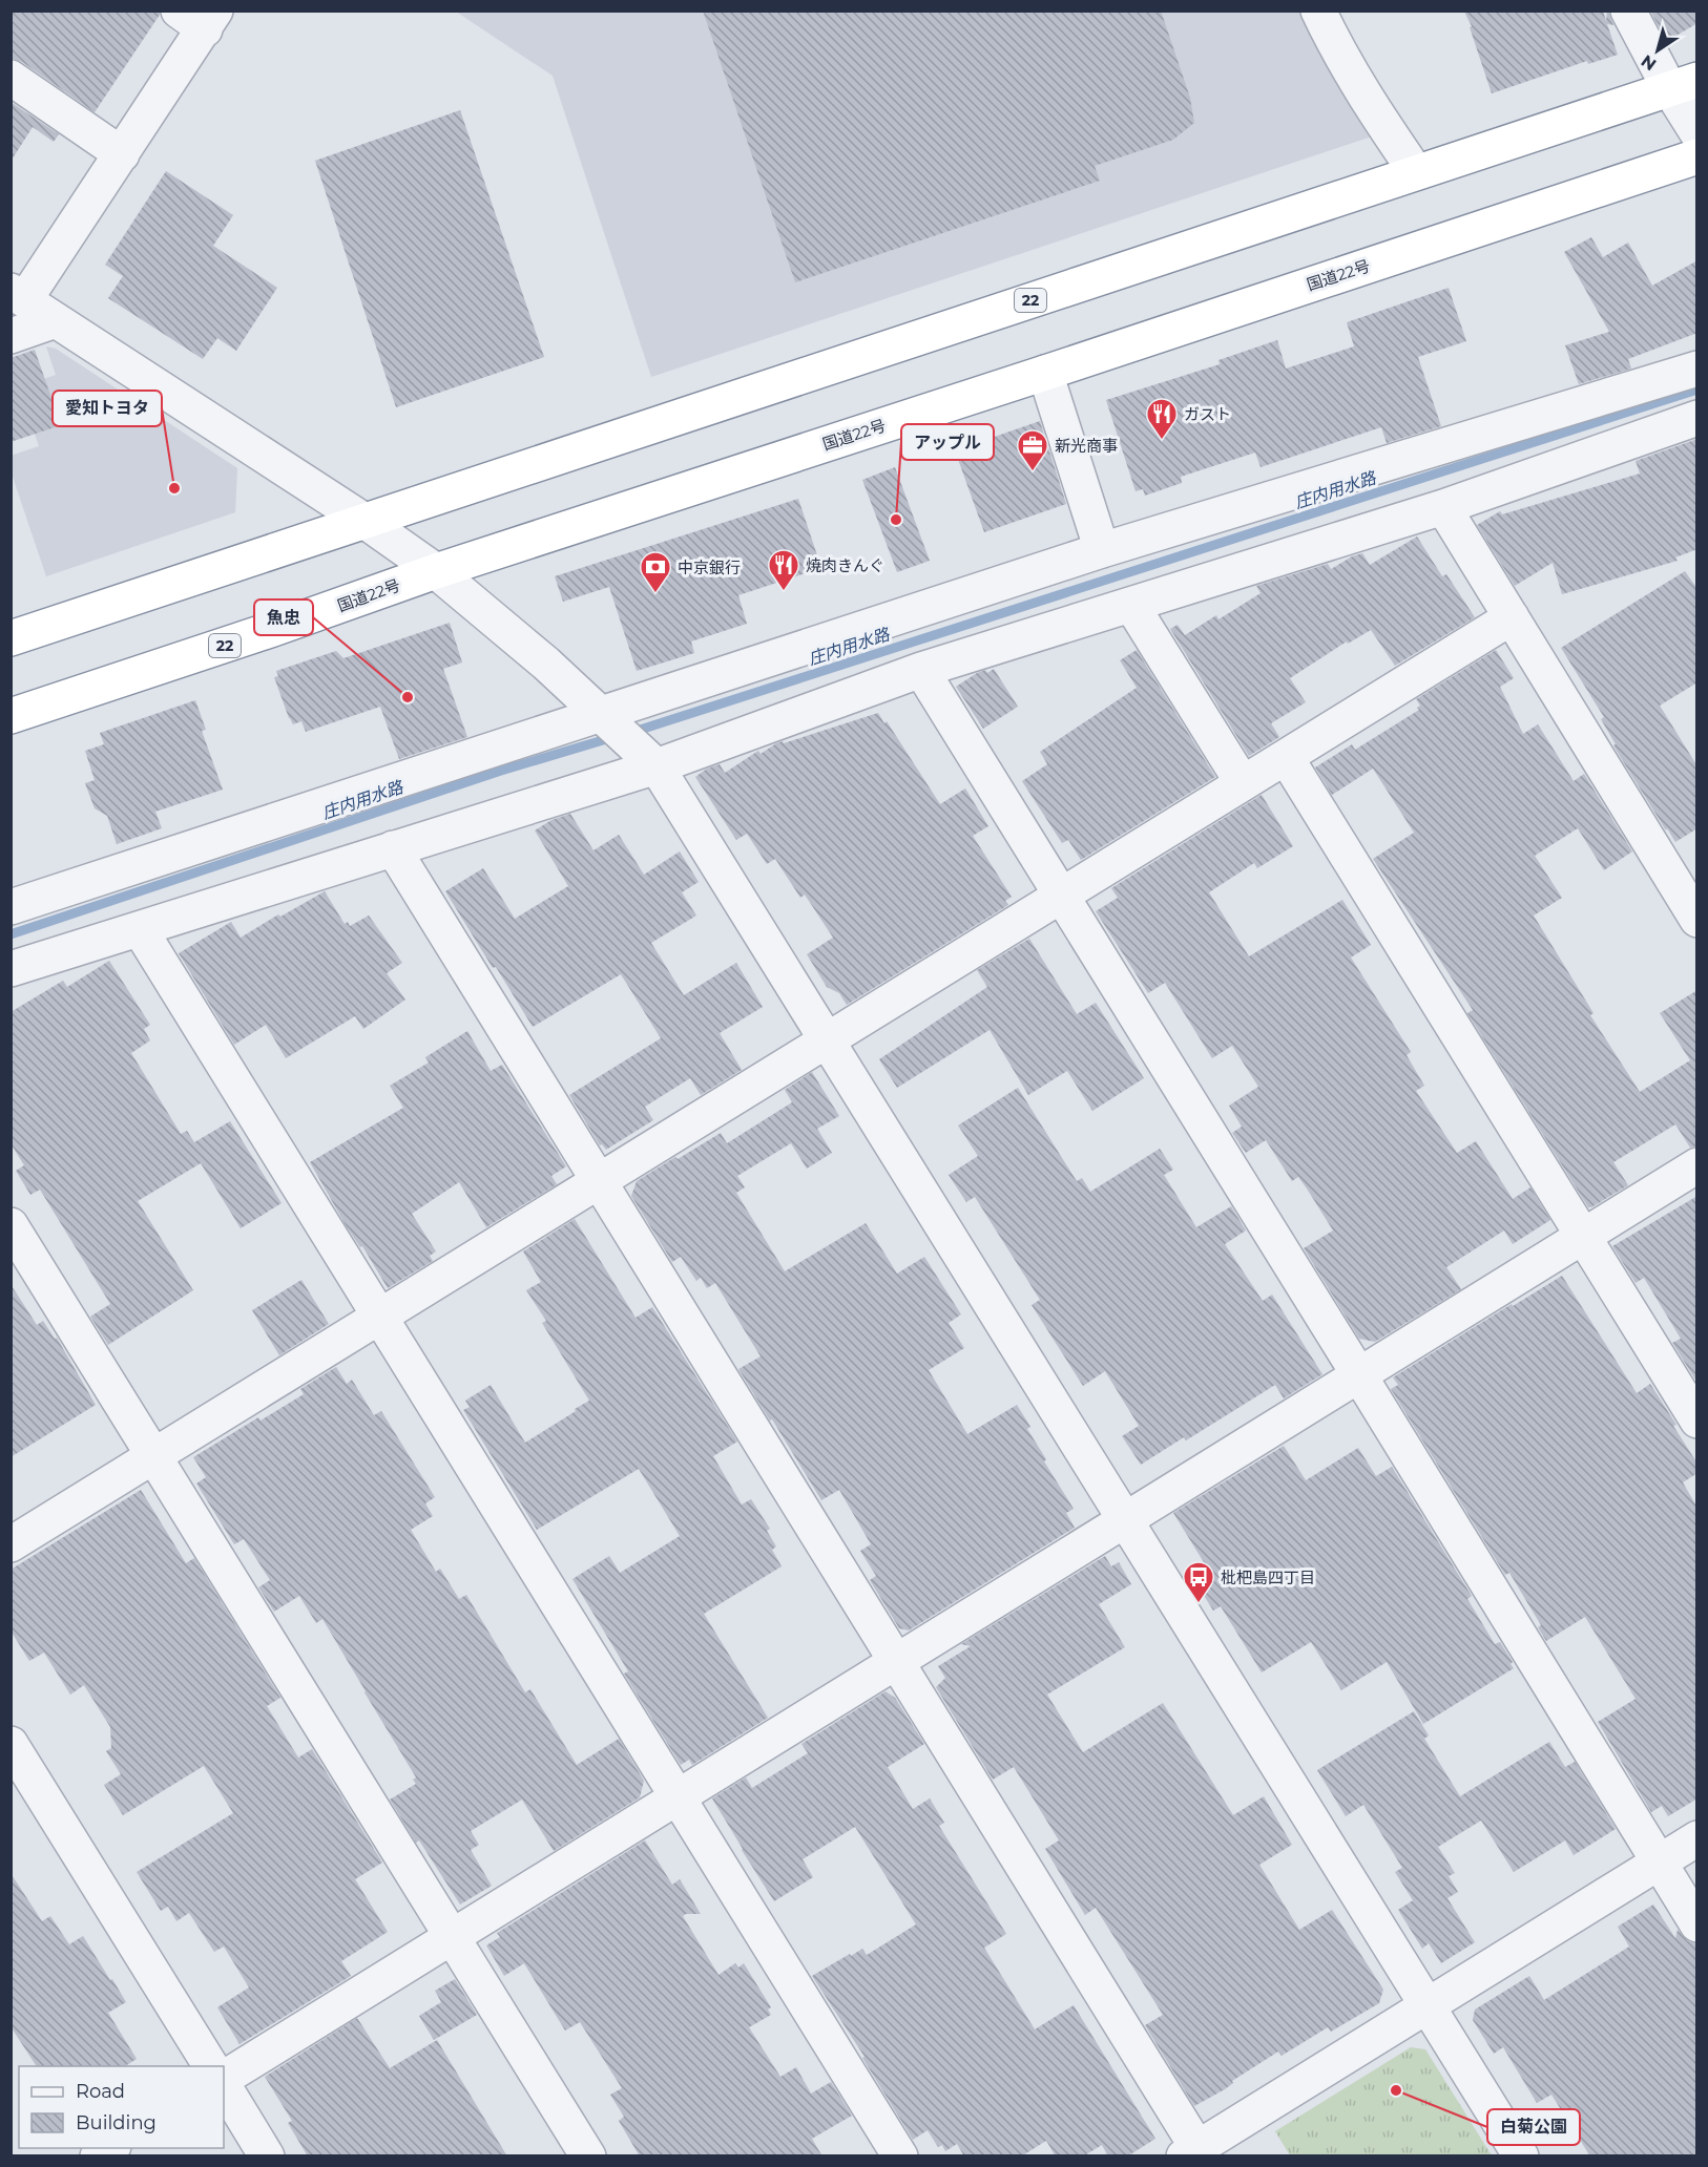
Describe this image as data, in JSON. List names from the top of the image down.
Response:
{
  "streets": {
    "highway": ["国道22号", "22"]
  },
  "water": ["庄内用水路"],
  "places": {
    "restaurant": ["ガスト", "焼肉きんぐ"],
    "office": ["新光商事"],
    "other": [
      "愛知トヨタ",
      "アップル",
      "魚忠",
      "白菊公園"
    ],
    "bank": ["中京銀行"],
    "bus stop": ["枇杷島四丁目"]
  },
  "legend": ["Road", "Building"],
  "north": "bottom left"
}
